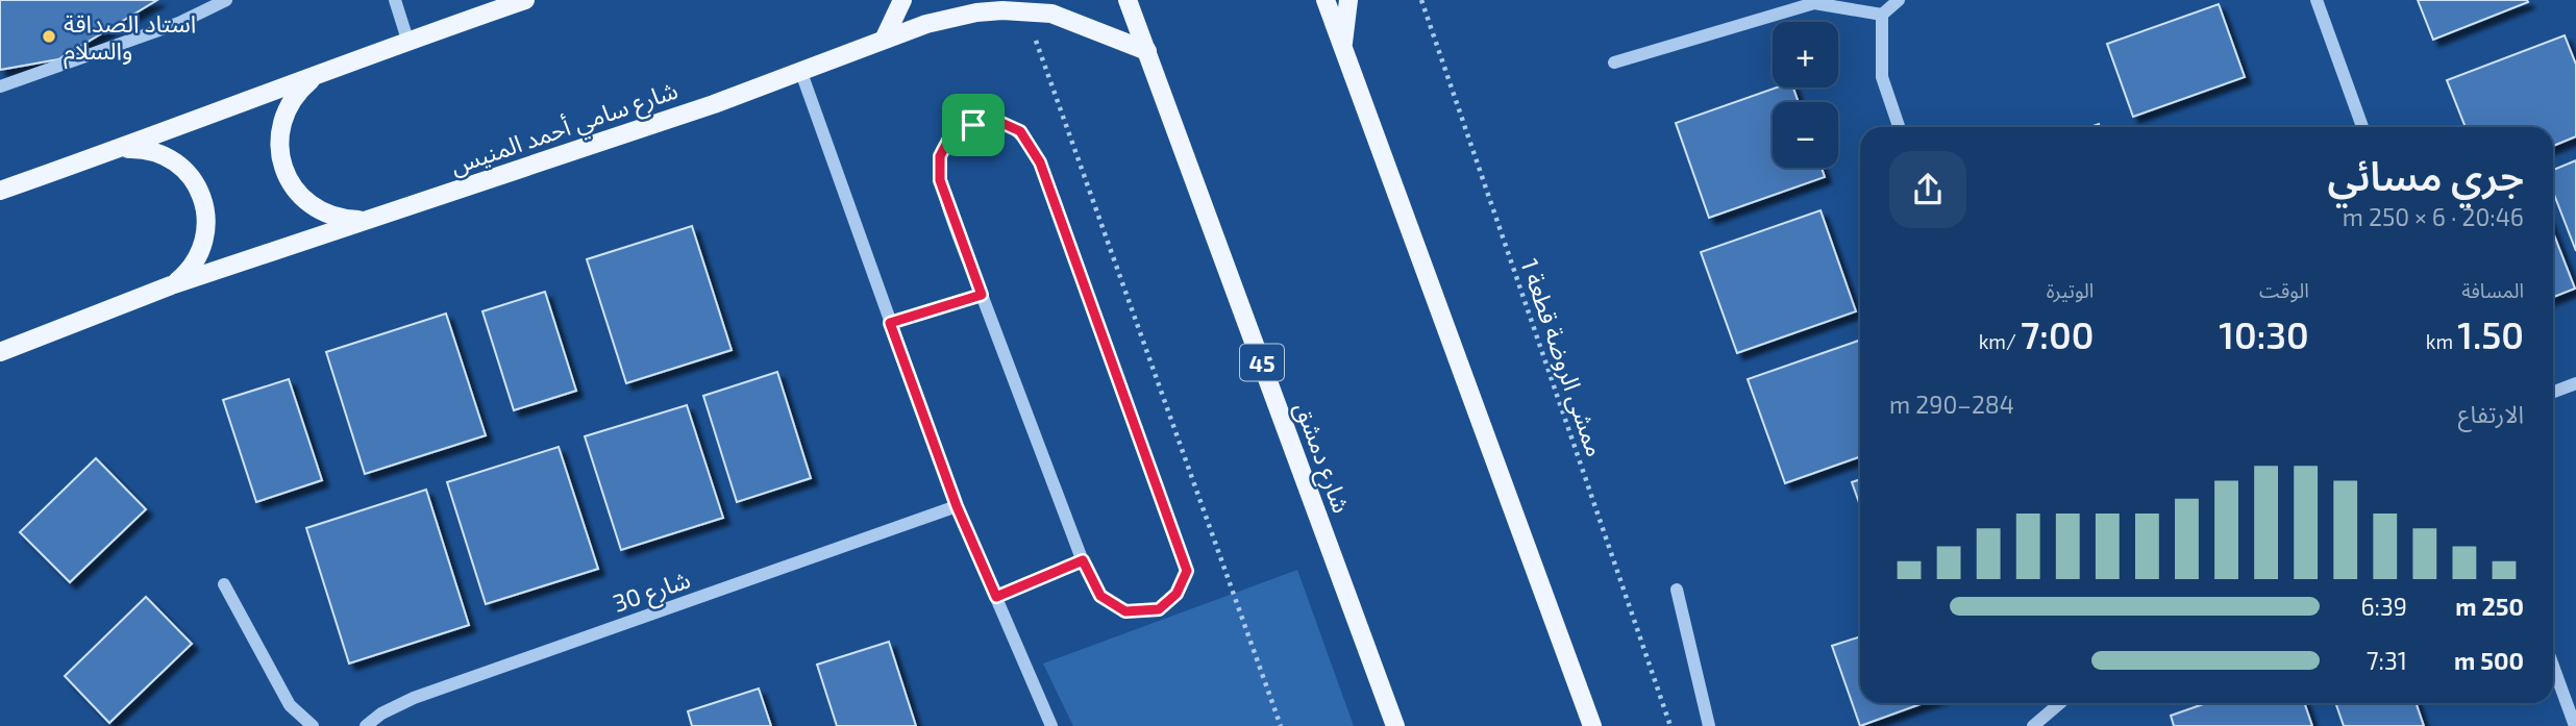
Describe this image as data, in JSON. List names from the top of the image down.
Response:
{
  "streets": {
    "main road": ["شارع سامي أحمد المنيس", "45", "شارع دمشق"],
    "street": ["شارع 30"],
    "path": ["ممشى الروضة قطعة 1"]
  },
  "crossings": [
    ["شارع سامي أحمد المنيس", "شارع دمشق"]
  ],
  "places": ["استاد الصداقة والسلام"],
  "page": {
    "map_buttons": ["+", "−"],
    "heading": ["جري مسائي", "20:46 · 6 × 250 m"],
    "stats": [
      ["المسافة", "1.50 km"],
      ["الوقت", "10:30"],
      ["الوتيرة", "7:00 /km"]
    ],
    "chart": ["الارتفاع", "284–290 m"],
    "list": [
      {
        "name": "250 m",
        "note": "6:39"
      },
      {
        "name": "500 m",
        "note": "7:31"
      }
    ]
  }
}
